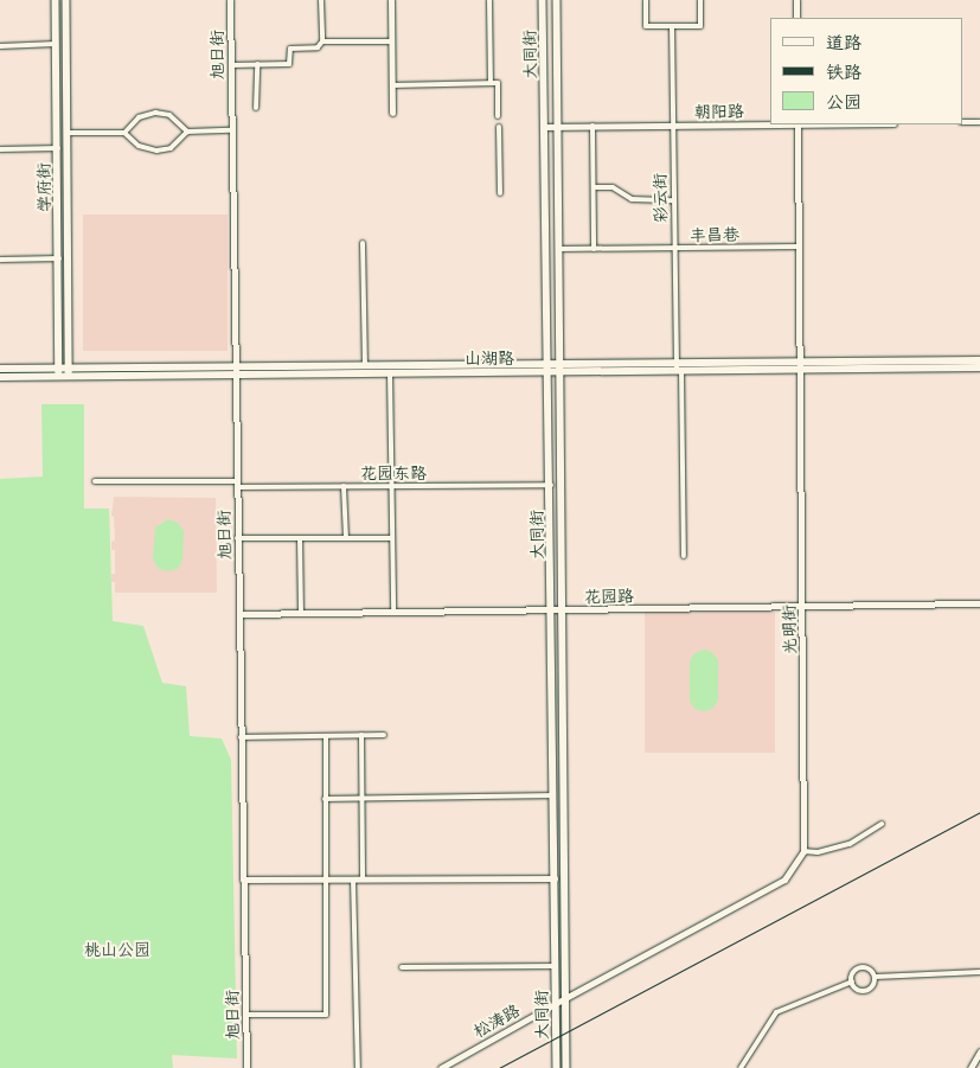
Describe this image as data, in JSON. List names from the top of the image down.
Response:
{
  "streets": {
    "main road": [
      "旭日街",
      "大同街",
      "学府街",
      "山湖路",
      "光明街"
    ],
    "street": [
      "朝阳路",
      "彩云街",
      "丰昌巷",
      "花园东路",
      "花园路",
      "松涛路"
    ]
  },
  "crossings": [
    ["旭日街", "山湖路"],
    ["旭日街", "花园东路"],
    ["旭日街", "花园路"],
    ["大同街", "朝阳路"],
    ["大同街", "丰昌巷"],
    ["大同街", "山湖路"],
    ["大同街", "花园东路"],
    ["大同街", "花园路"],
    ["大同街", "松涛路"],
    ["朝阳路", "彩云街"],
    ["学府街", "山湖路"],
    ["彩云街", "丰昌巷"],
    ["彩云街", "山湖路"],
    ["丰昌巷", "光明街"],
    ["山湖路", "光明街"],
    ["花园路", "光明街"]
  ],
  "parks": ["桃山公园"],
  "legend": ["道路", "铁路", "公园"]
}
